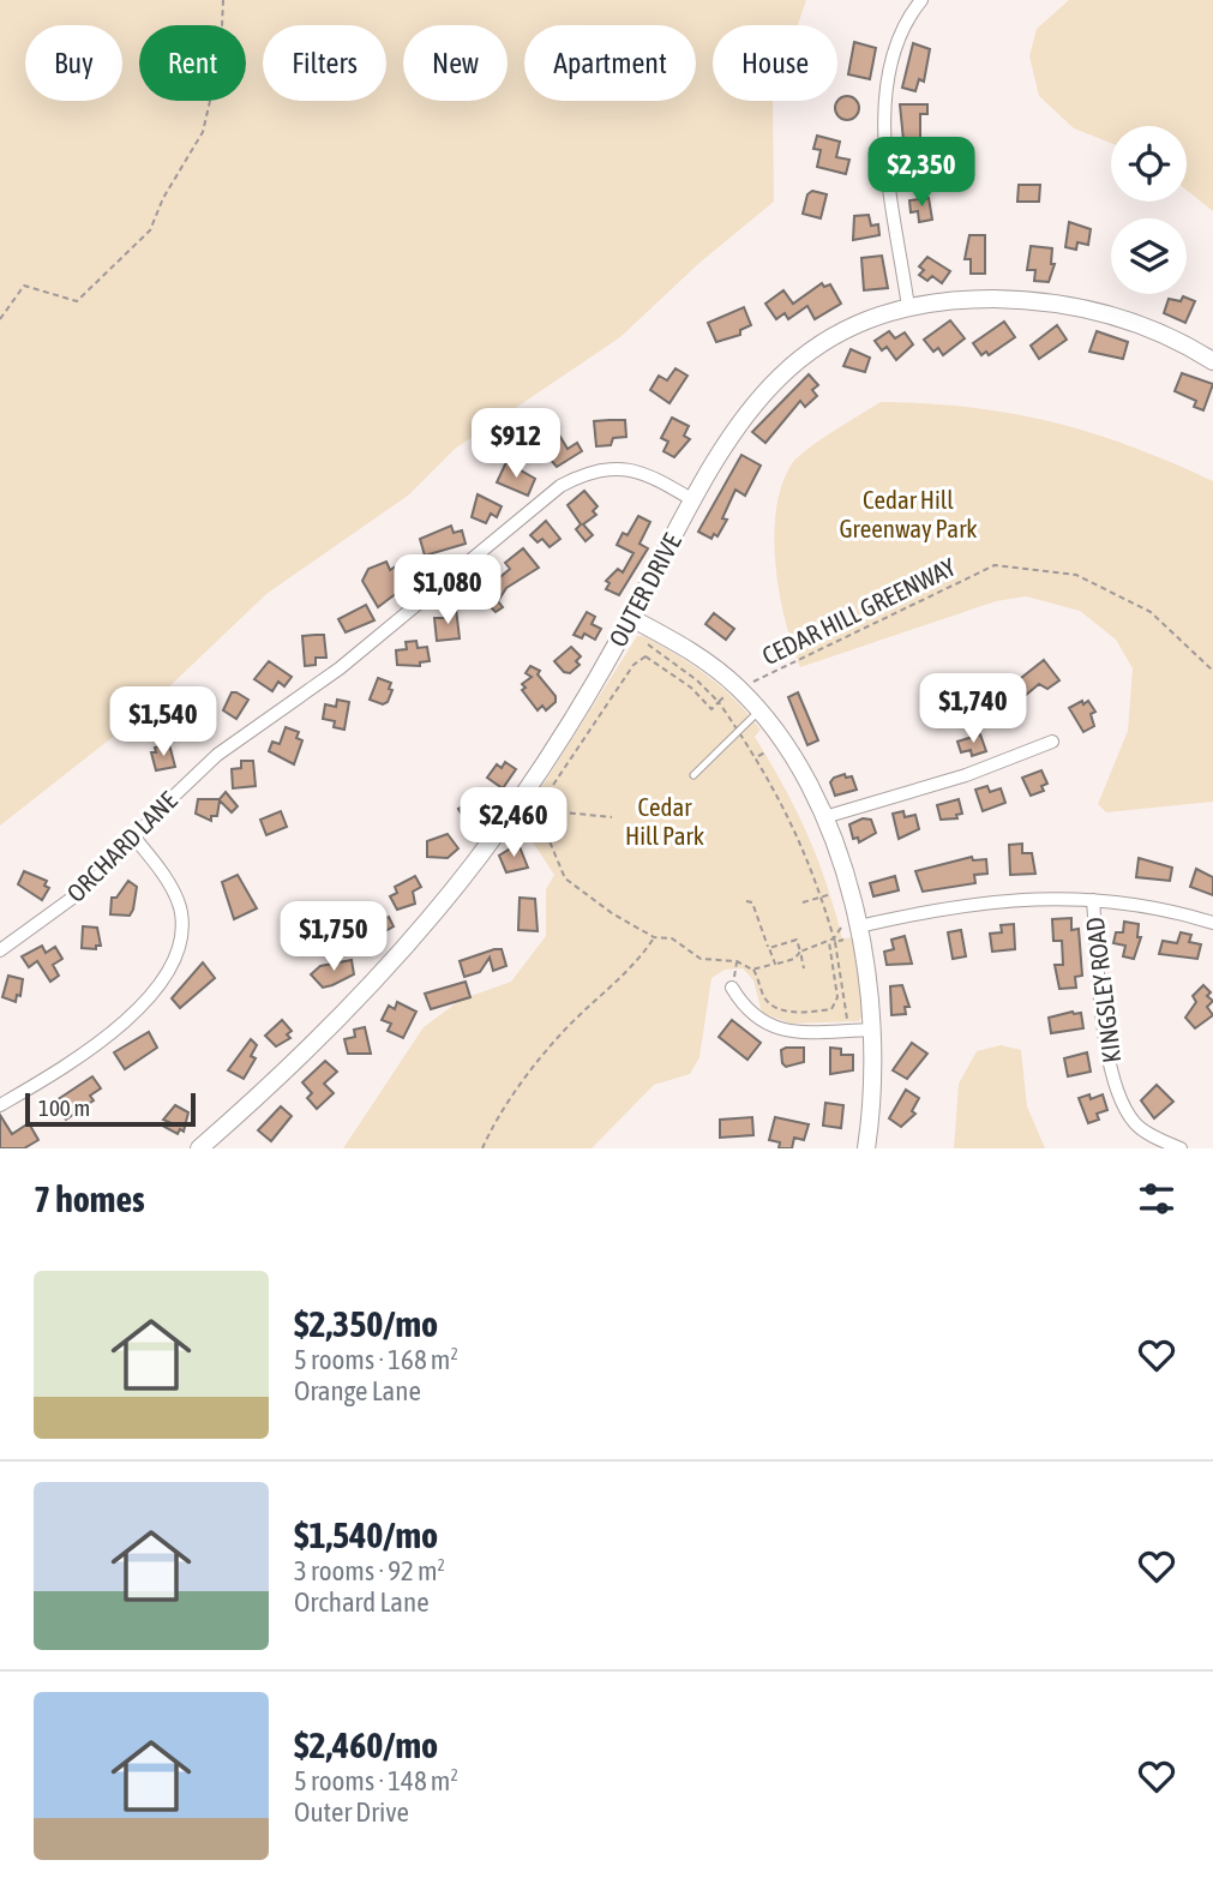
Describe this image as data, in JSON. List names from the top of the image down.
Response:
{
  "streets": {
    "street": ["OUTER DRIVE", "ORCHARD LANE", "KINGSLEY ROAD"],
    "path": ["CEDAR HILL GREENWAY"]
  },
  "crossings": [
    ["OUTER DRIVE", "ORCHARD LANE"]
  ],
  "parks": ["Cedar Hill Greenway Park", "Cedar Hill Park"],
  "scale_bar": "100 m",
  "page": {
    "chip": [
      "Buy",
      "Rent",
      "Filters",
      "New",
      "Apartment",
      "House"
    ],
    "price": [
      "$2,350",
      "$912",
      "$1,080",
      "$1,740",
      "$1,540",
      "$2,460",
      "$1,750"
    ],
    "scale": "100 m",
    "heading": "7 homes",
    "list": [
      {
        "name": "$2,350/mo",
        "note": "5 rooms · 168 m² · Orange Lane"
      },
      {
        "name": "$1,540/mo",
        "note": "3 rooms · 92 m² · Orchard Lane"
      },
      {
        "name": "$2,460/mo",
        "note": "5 rooms · 148 m² · Outer Drive"
      }
    ]
  }
}
